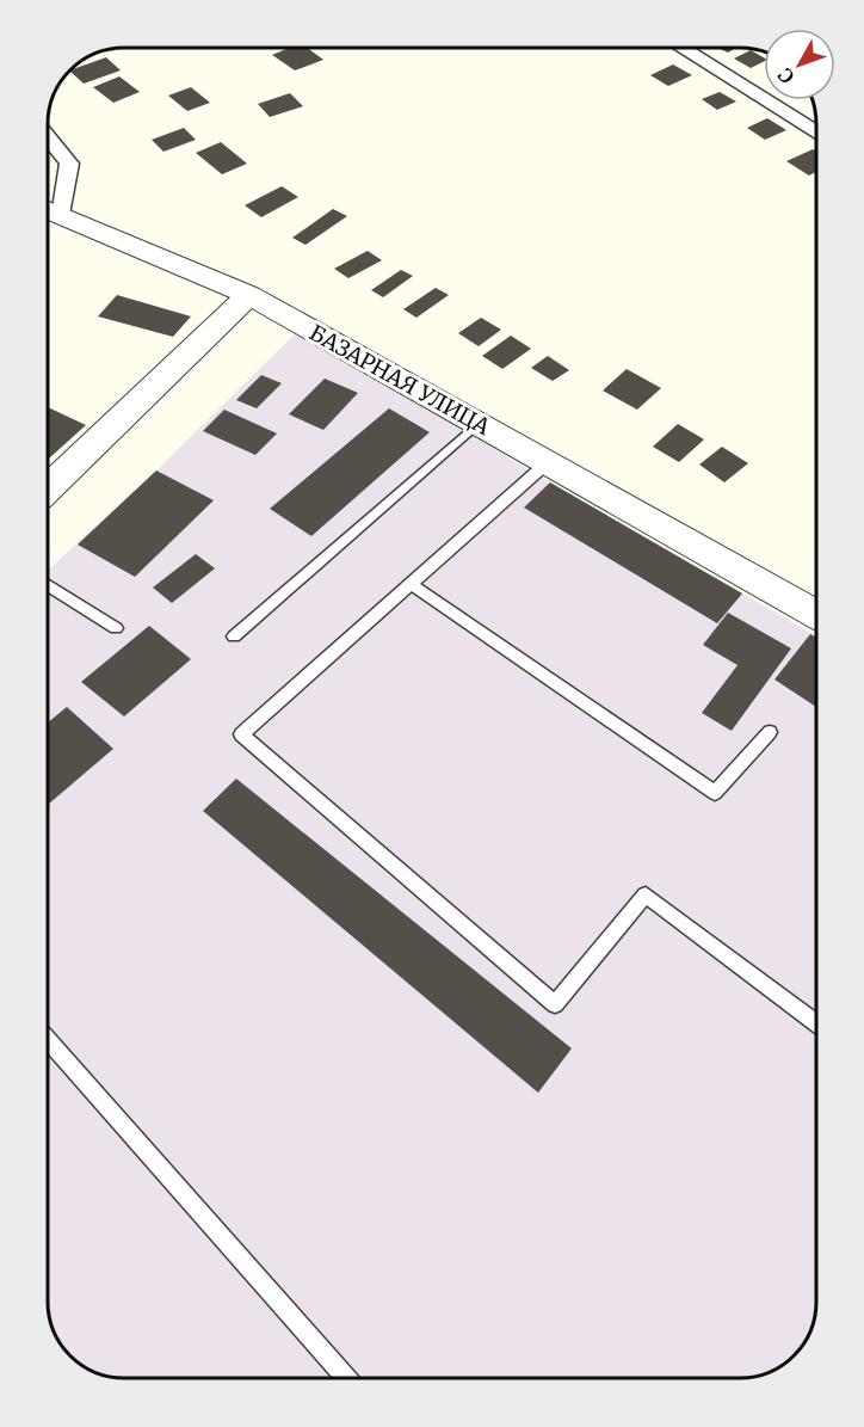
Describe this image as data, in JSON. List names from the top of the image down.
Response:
{
  "streets": {
    "street": ["БАЗАРНАЯ УЛИЦА"]
  },
  "north": "bottom left"
}
